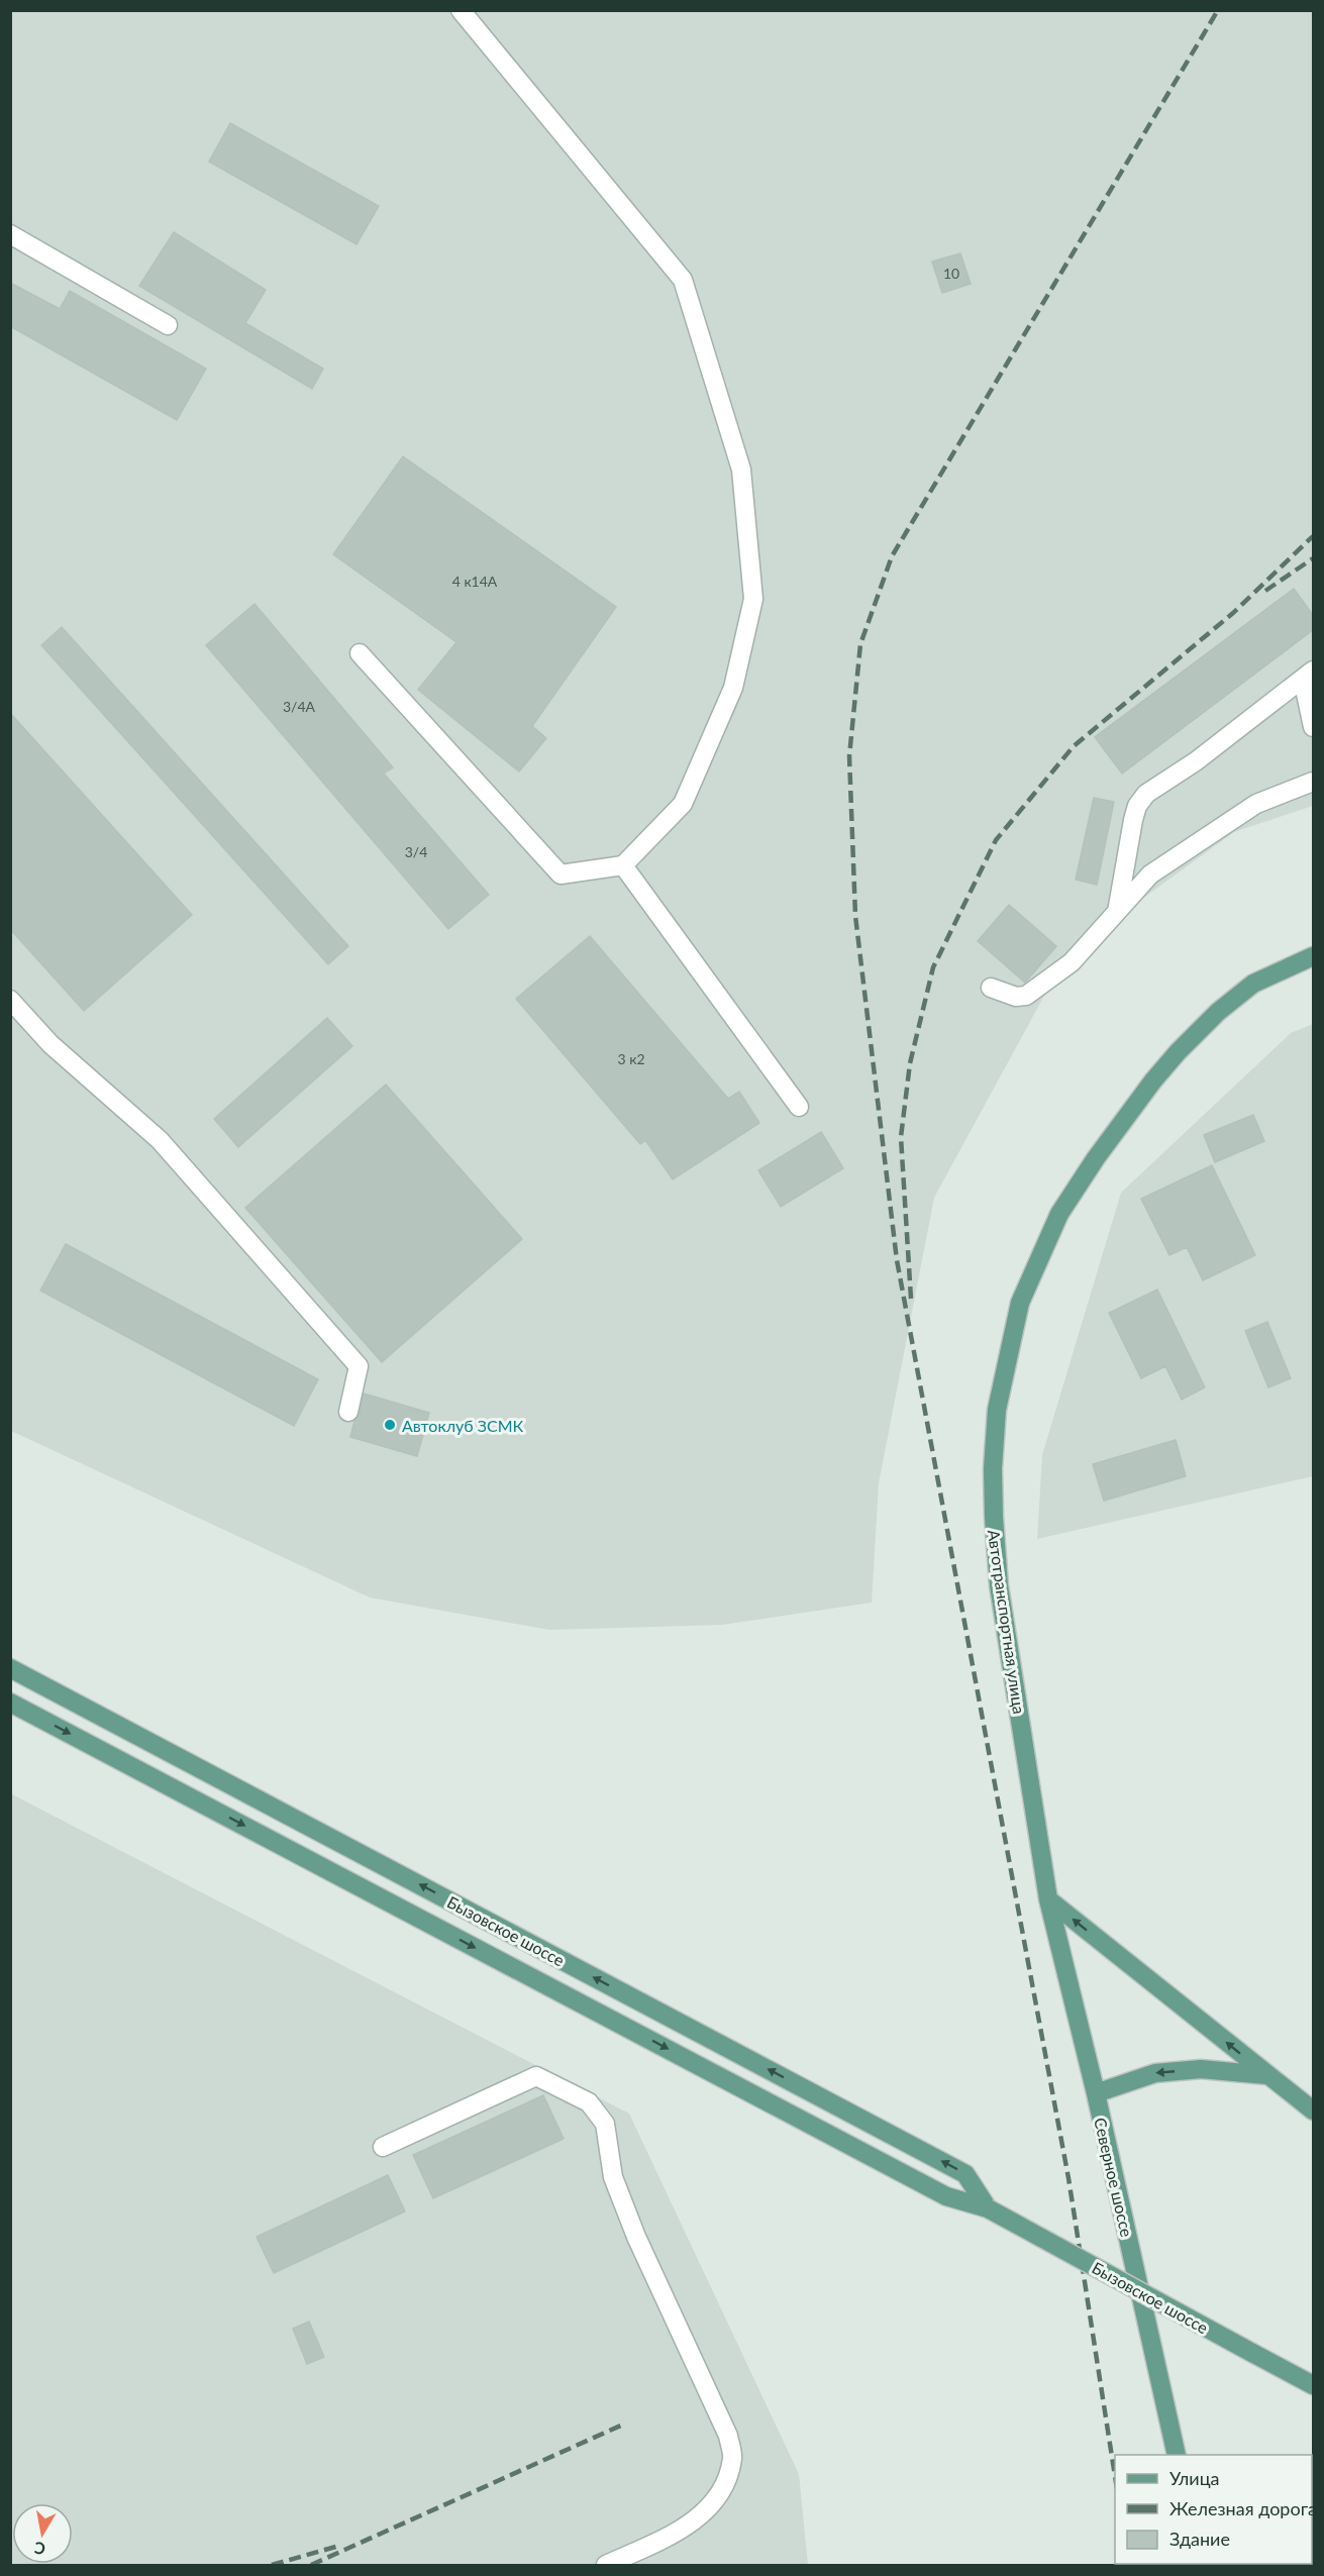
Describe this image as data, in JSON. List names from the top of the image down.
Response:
{
  "streets": {
    "main road": ["Автотранспортная улица", "Бызовское шоссе", "Северное шоссе"]
  },
  "crossings": [
    ["Автотранспортная улица", "Северное шоссе"]
  ],
  "places": ["Автоклуб ЗСМК"],
  "house_numbers": [
    "10",
    "4 к14А",
    "3/4А",
    "3/4",
    "3 к2"
  ],
  "legend": ["Улица", "Железная дорога", "Здание"],
  "north": "bottom"
}
